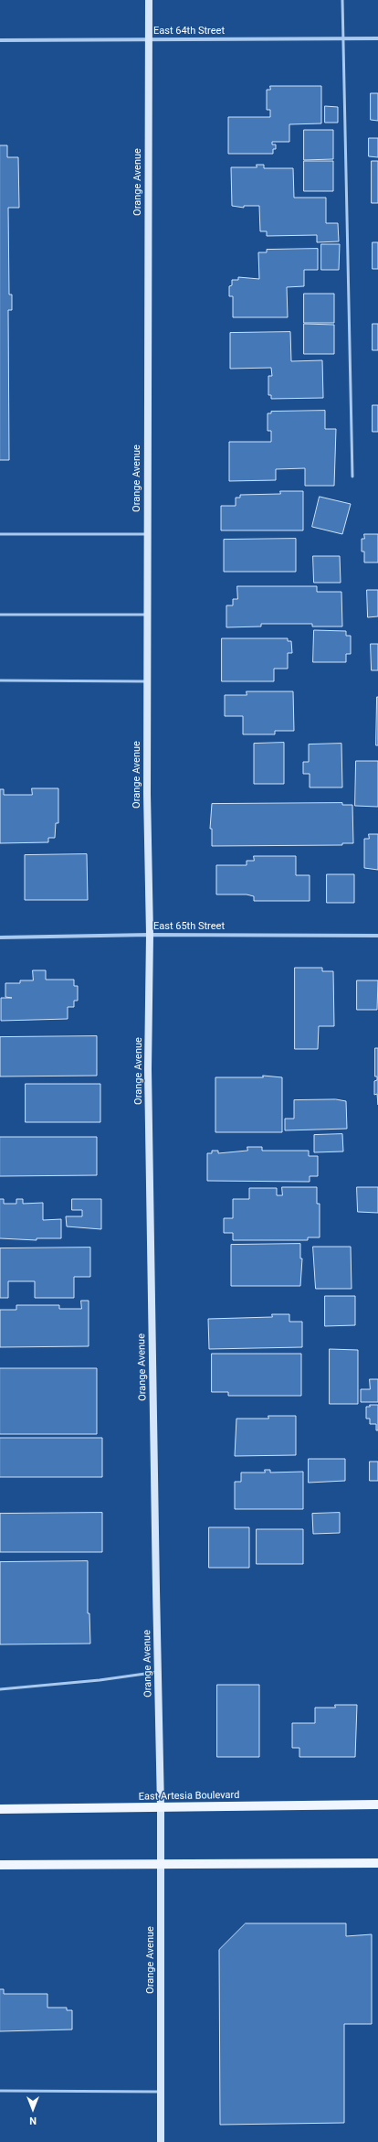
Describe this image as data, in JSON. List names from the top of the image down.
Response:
{
  "streets": {
    "main road": ["East Artesia Boulevard"],
    "street": ["East 64th Street", "Orange Avenue", "East 65th Street"]
  },
  "crossings": [
    ["East 64th Street", "Orange Avenue"],
    ["Orange Avenue", "East 65th Street"],
    ["Orange Avenue", "East Artesia Boulevard"]
  ],
  "north": "bottom"
}
